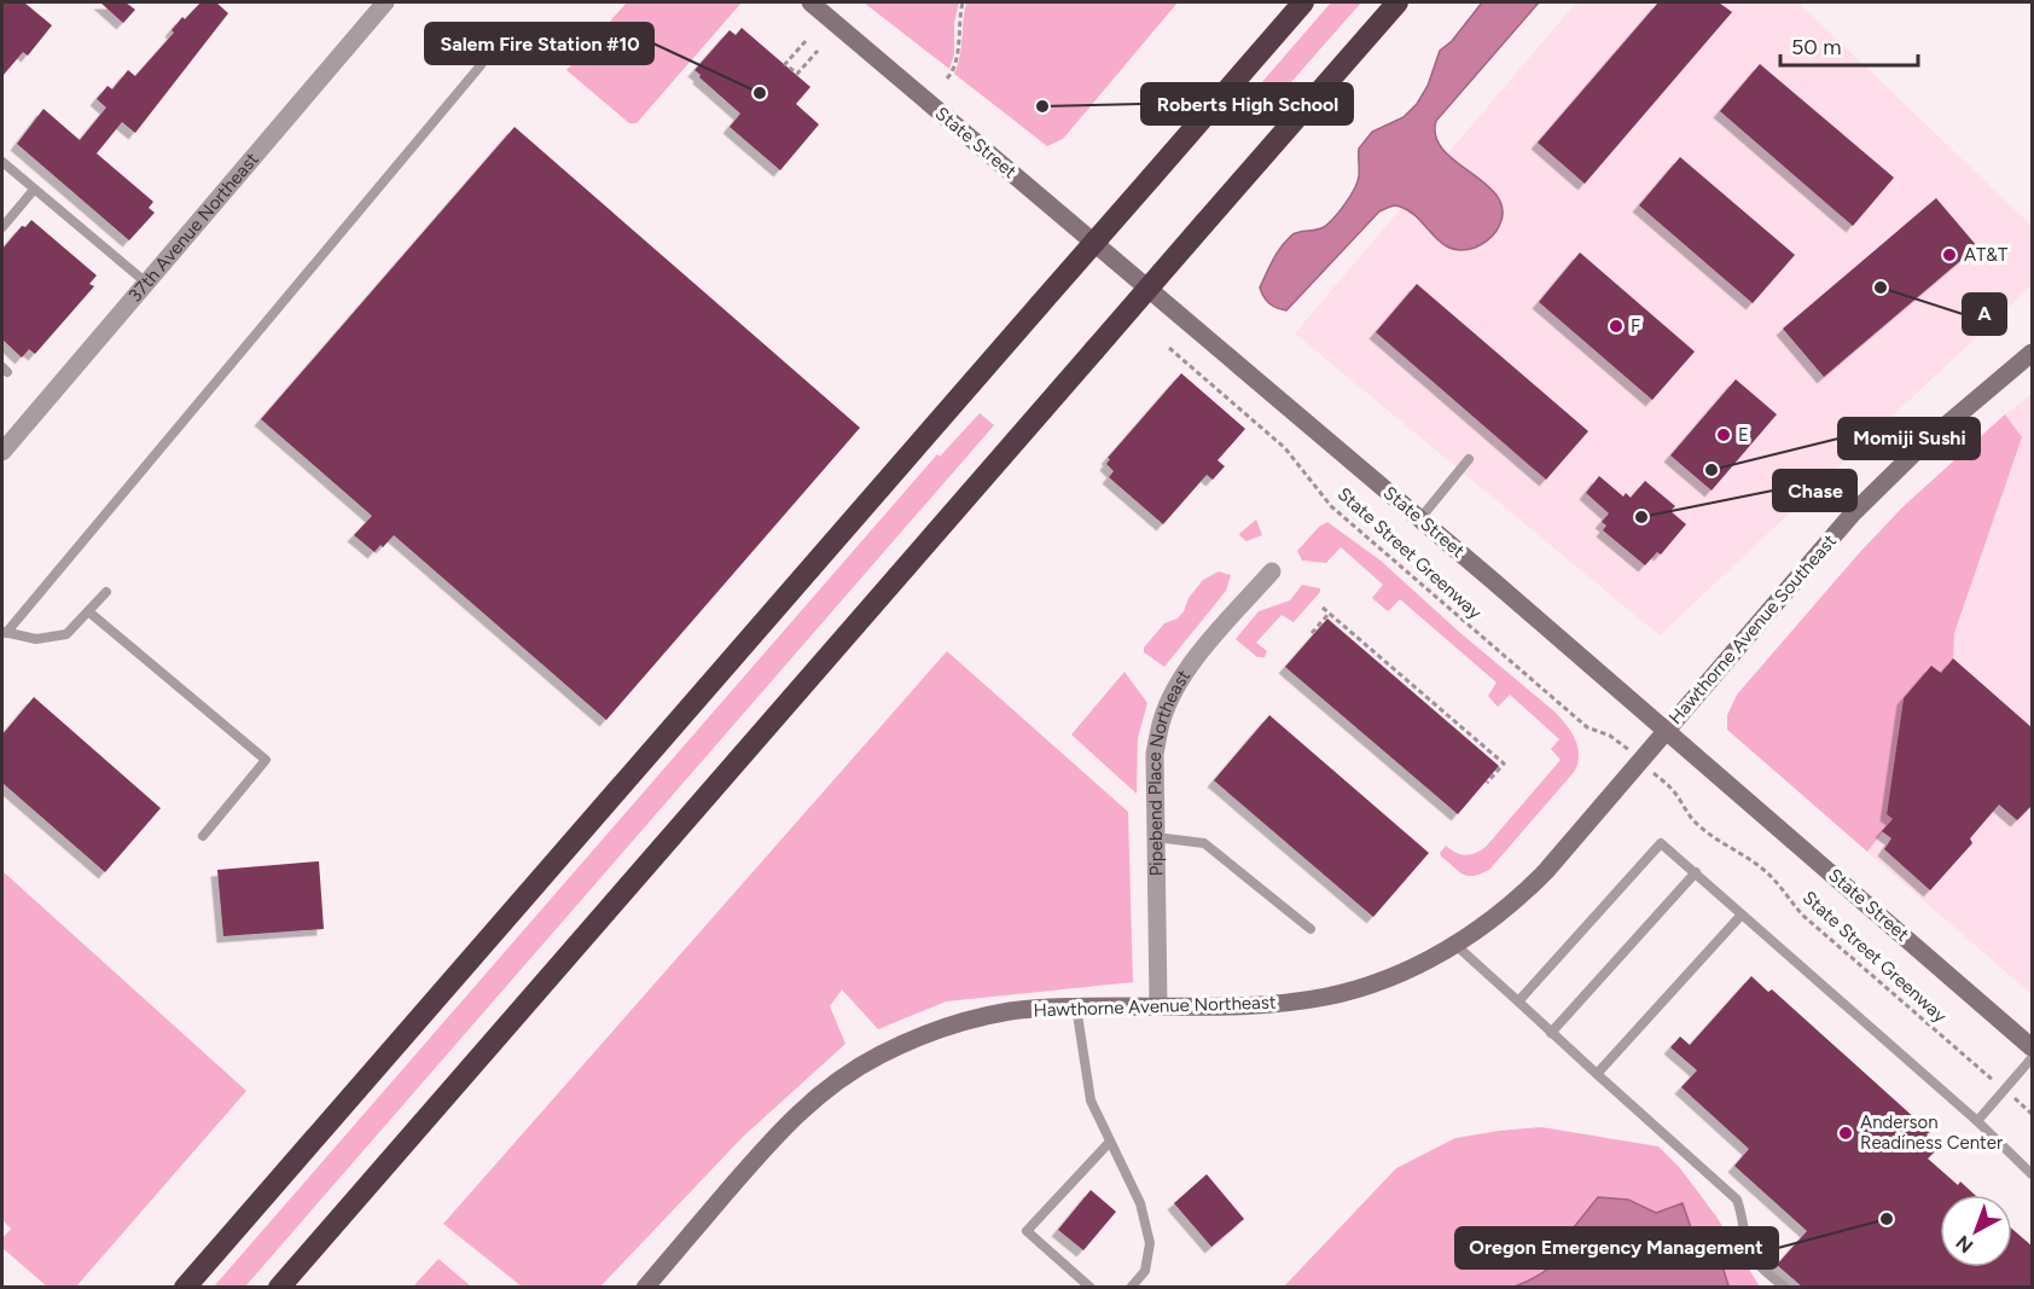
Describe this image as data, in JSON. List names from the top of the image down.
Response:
{
  "streets": {
    "main road": ["State Street", "Hawthorne Avenue Southeast", "Hawthorne Avenue Northeast"],
    "street": ["37th Avenue Northeast", "Pipebend Place Northeast"],
    "path": ["State Street Greenway"]
  },
  "crossings": [
    ["State Street", "Hawthorne Avenue Southeast"],
    ["State Street", "Hawthorne Avenue Northeast"],
    ["Hawthorne Avenue Southeast", "Hawthorne Avenue Northeast"],
    ["Pipebend Place Northeast", "Hawthorne Avenue Northeast"]
  ],
  "places": [
    "Salem Fire Station #10",
    "Roberts High School",
    "AT&T",
    "A",
    "F",
    "E",
    "Momiji Sushi",
    "Chase",
    "Anderson Readiness Center",
    "Oregon Emergency Management"
  ],
  "scale_bar": "50 m",
  "north": "bottom left"
}
